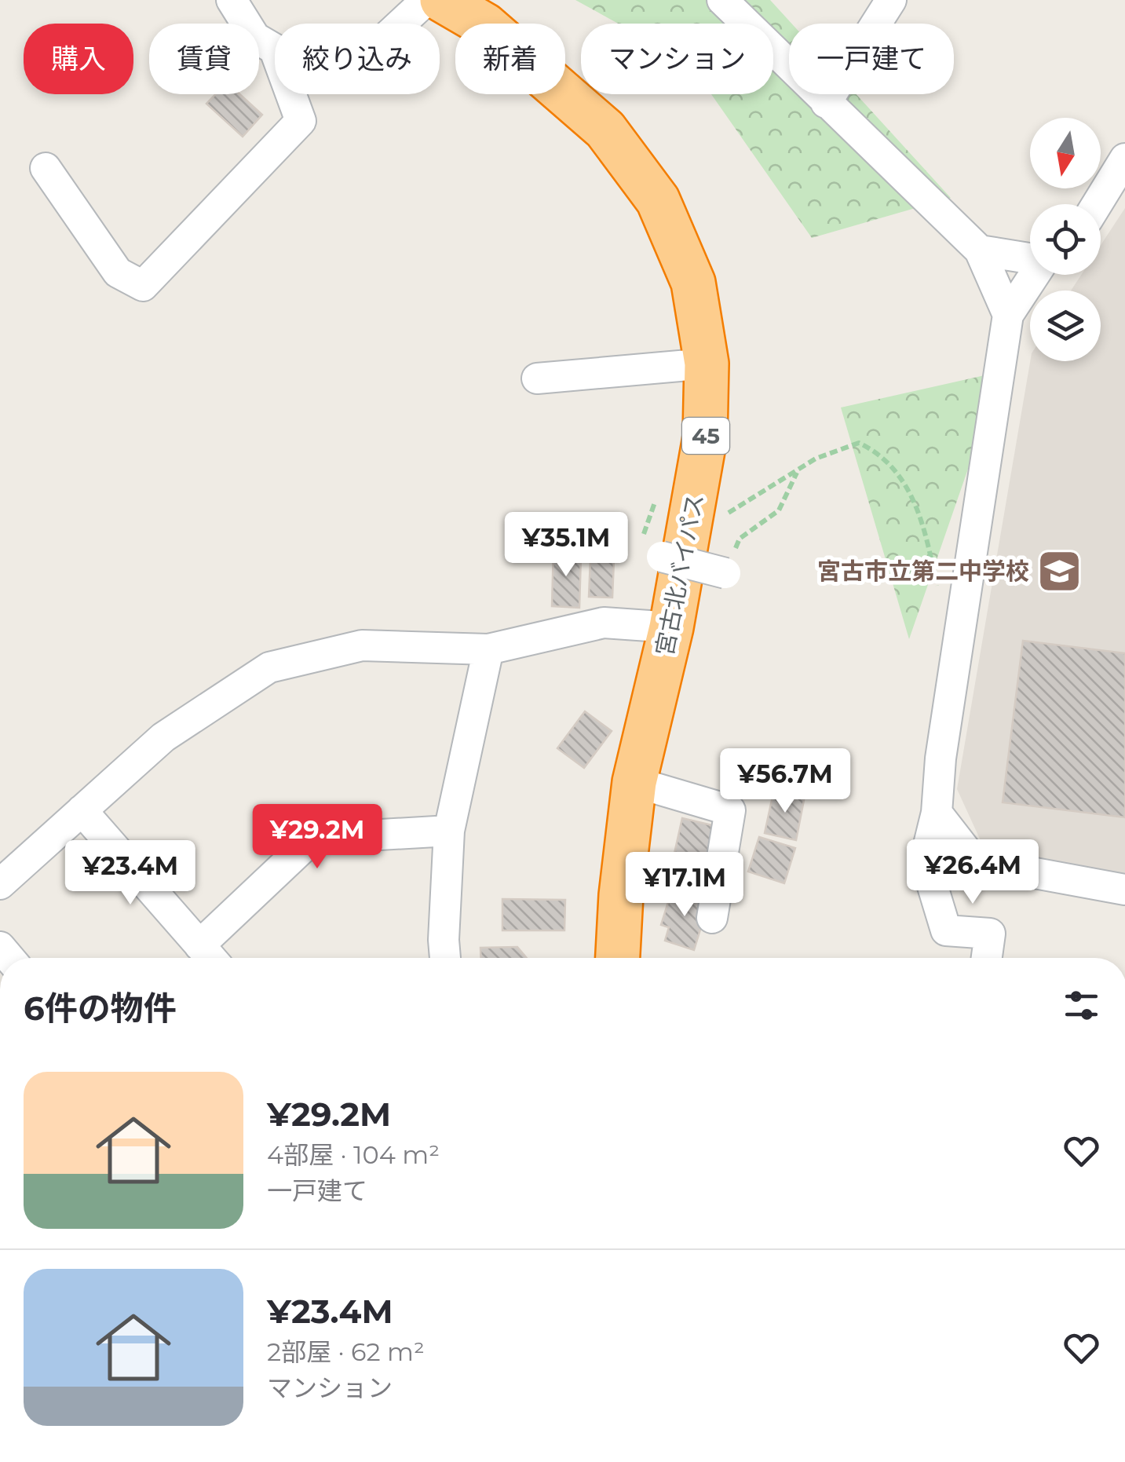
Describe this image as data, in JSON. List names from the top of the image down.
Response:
{
  "streets": {
    "highway": ["45", "宮古北バイパス"]
  },
  "places": {
    "school or university": ["宮古市立第二中学校"]
  },
  "north": "bottom",
  "page": {
    "chip": [
      "購入",
      "賃貸",
      "絞り込み",
      "新着",
      "マンション",
      "一戸建て"
    ],
    "price": [
      "¥35.1M",
      "¥56.7M",
      "¥29.2M",
      "¥26.4M",
      "¥23.4M",
      "¥17.1M"
    ],
    "heading": "6件の物件",
    "list": [
      {
        "name": "¥29.2M",
        "note": "4部屋 · 104 m² · 一戸建て"
      },
      {
        "name": "¥23.4M",
        "note": "2部屋 · 62 m² · マンション"
      }
    ]
  }
}
